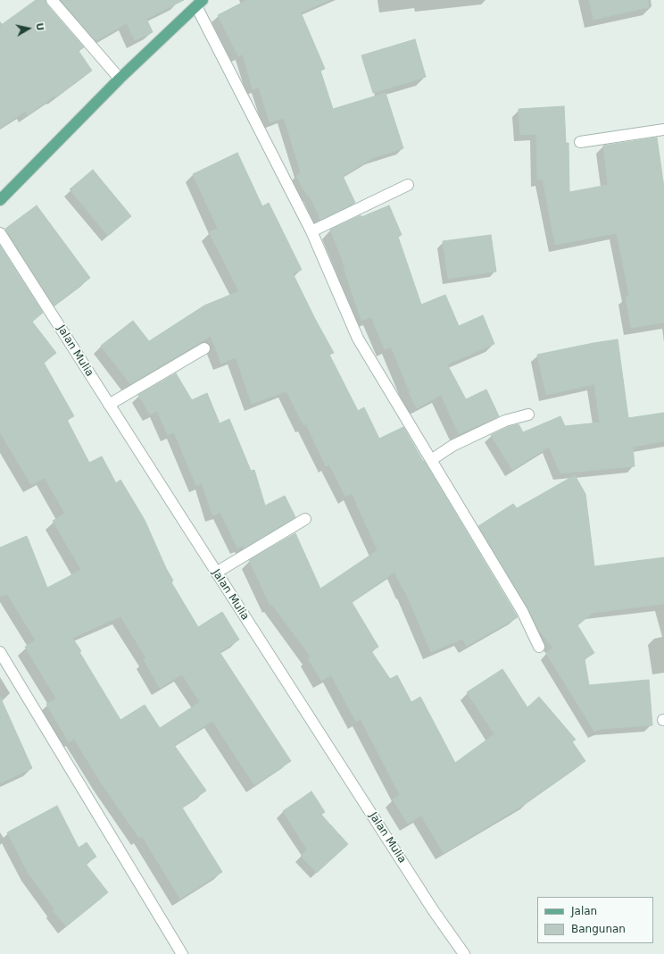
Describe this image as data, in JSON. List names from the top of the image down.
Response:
{
  "streets": {
    "street": ["Jalan Mulia"]
  },
  "legend": ["Jalan", "Bangunan"],
  "north": "right"
}
